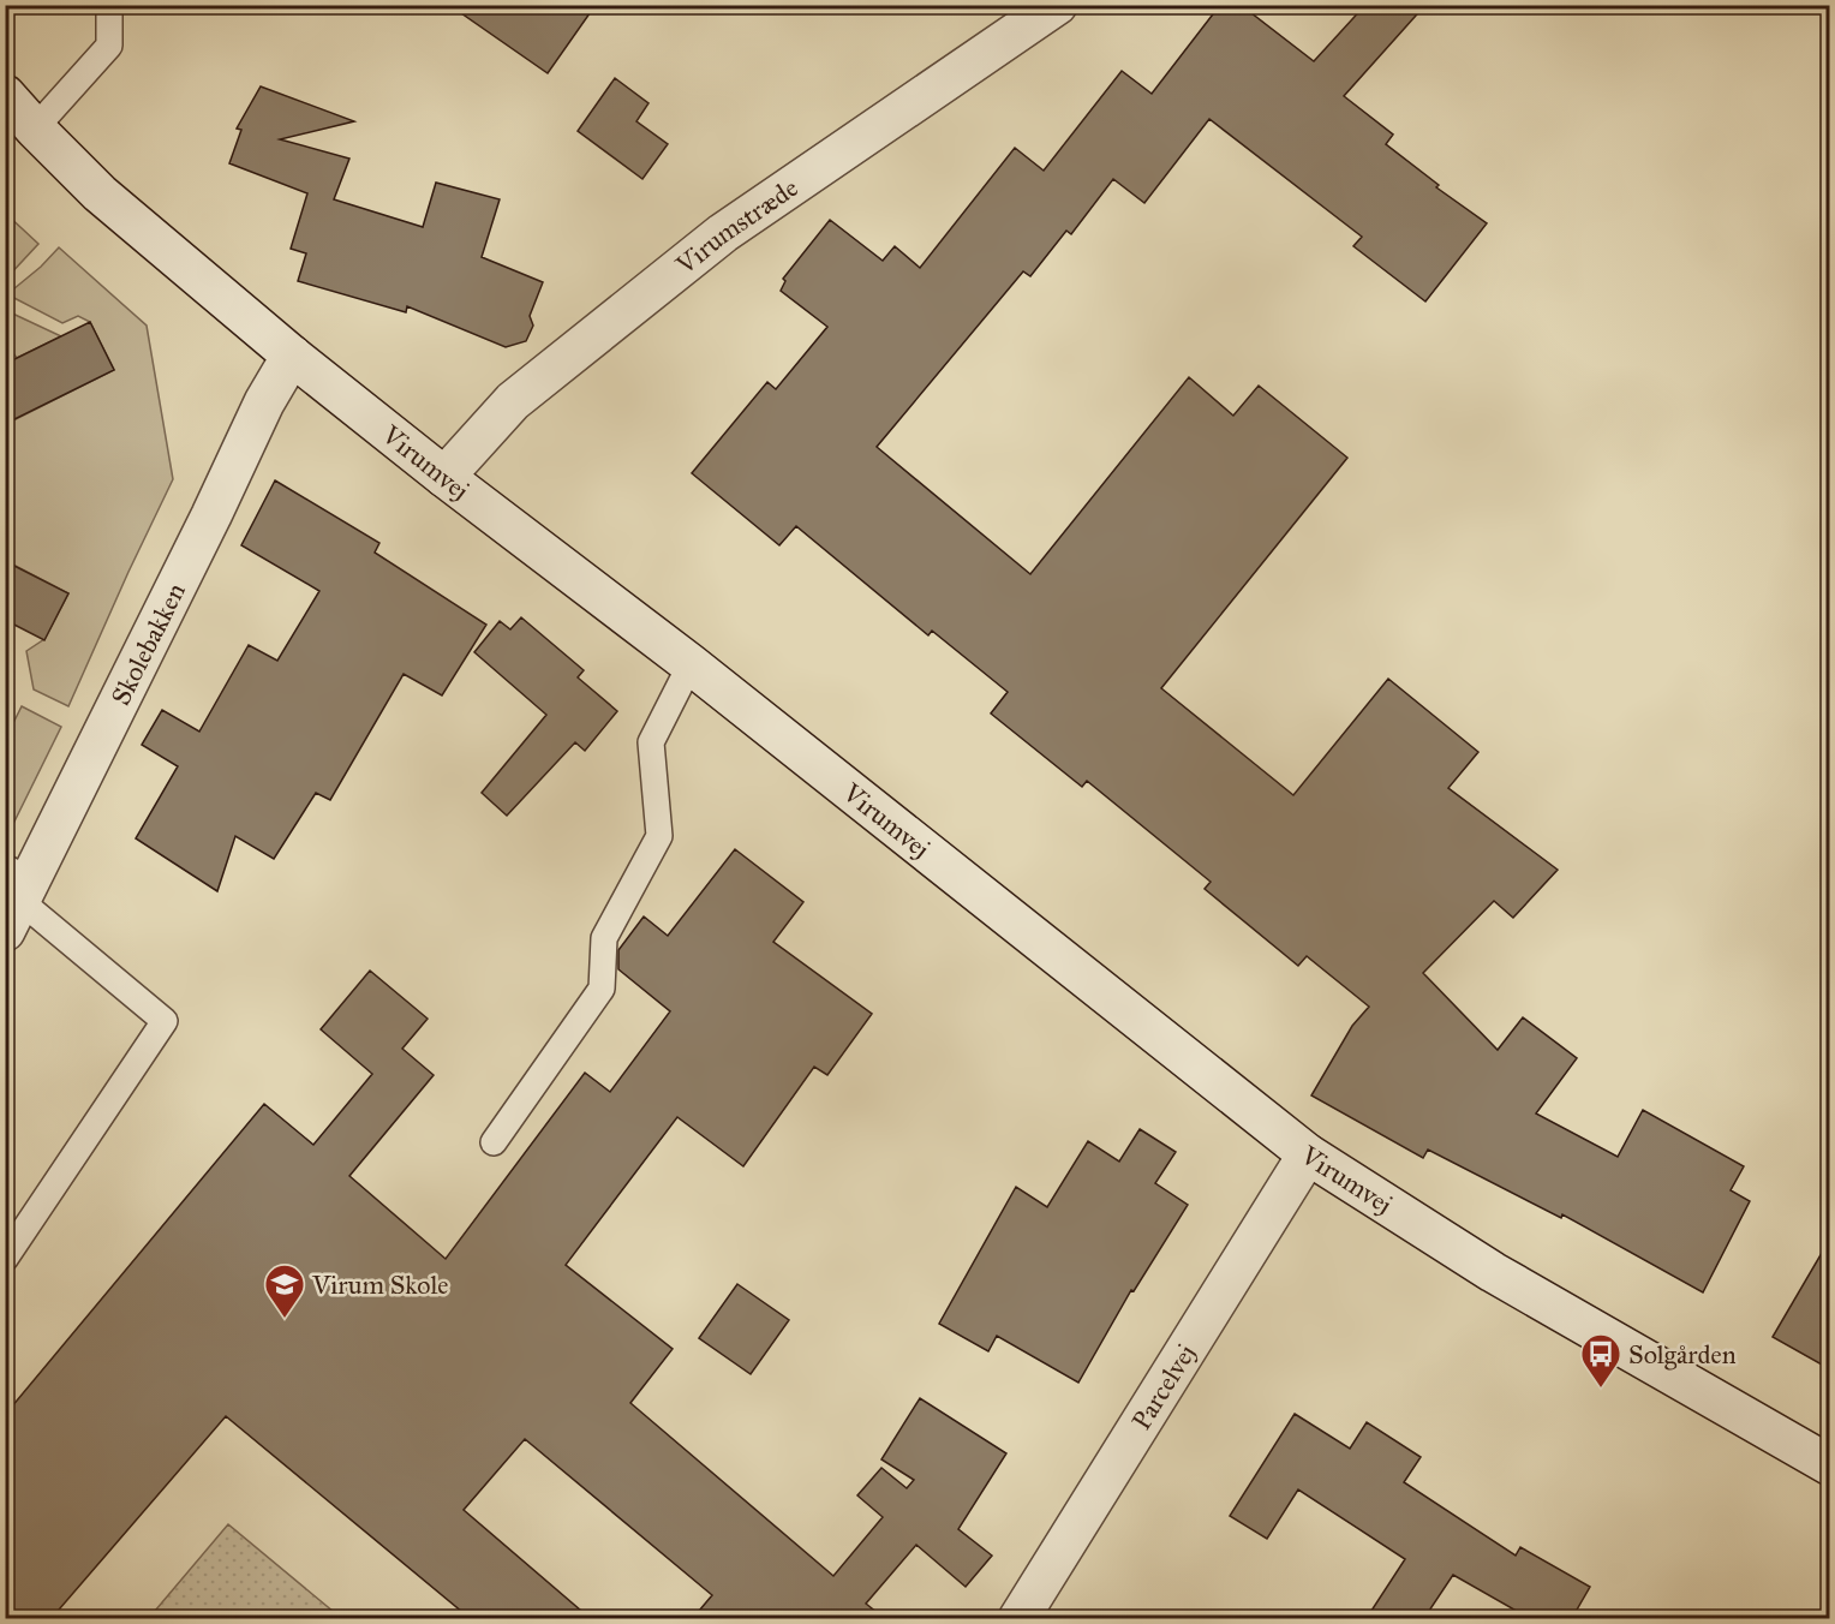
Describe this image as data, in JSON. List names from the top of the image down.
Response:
{
  "streets": {
    "street": [
      "Virumstræde",
      "Virumvej",
      "Skolebakken",
      "Parcelvej"
    ]
  },
  "crossings": [
    ["Virumstræde", "Virumvej"],
    ["Virumvej", "Skolebakken"],
    ["Virumvej", "Parcelvej"]
  ],
  "places": {
    "school or university": ["Virum Skole"],
    "bus stop": ["Solgården"]
  }
}
